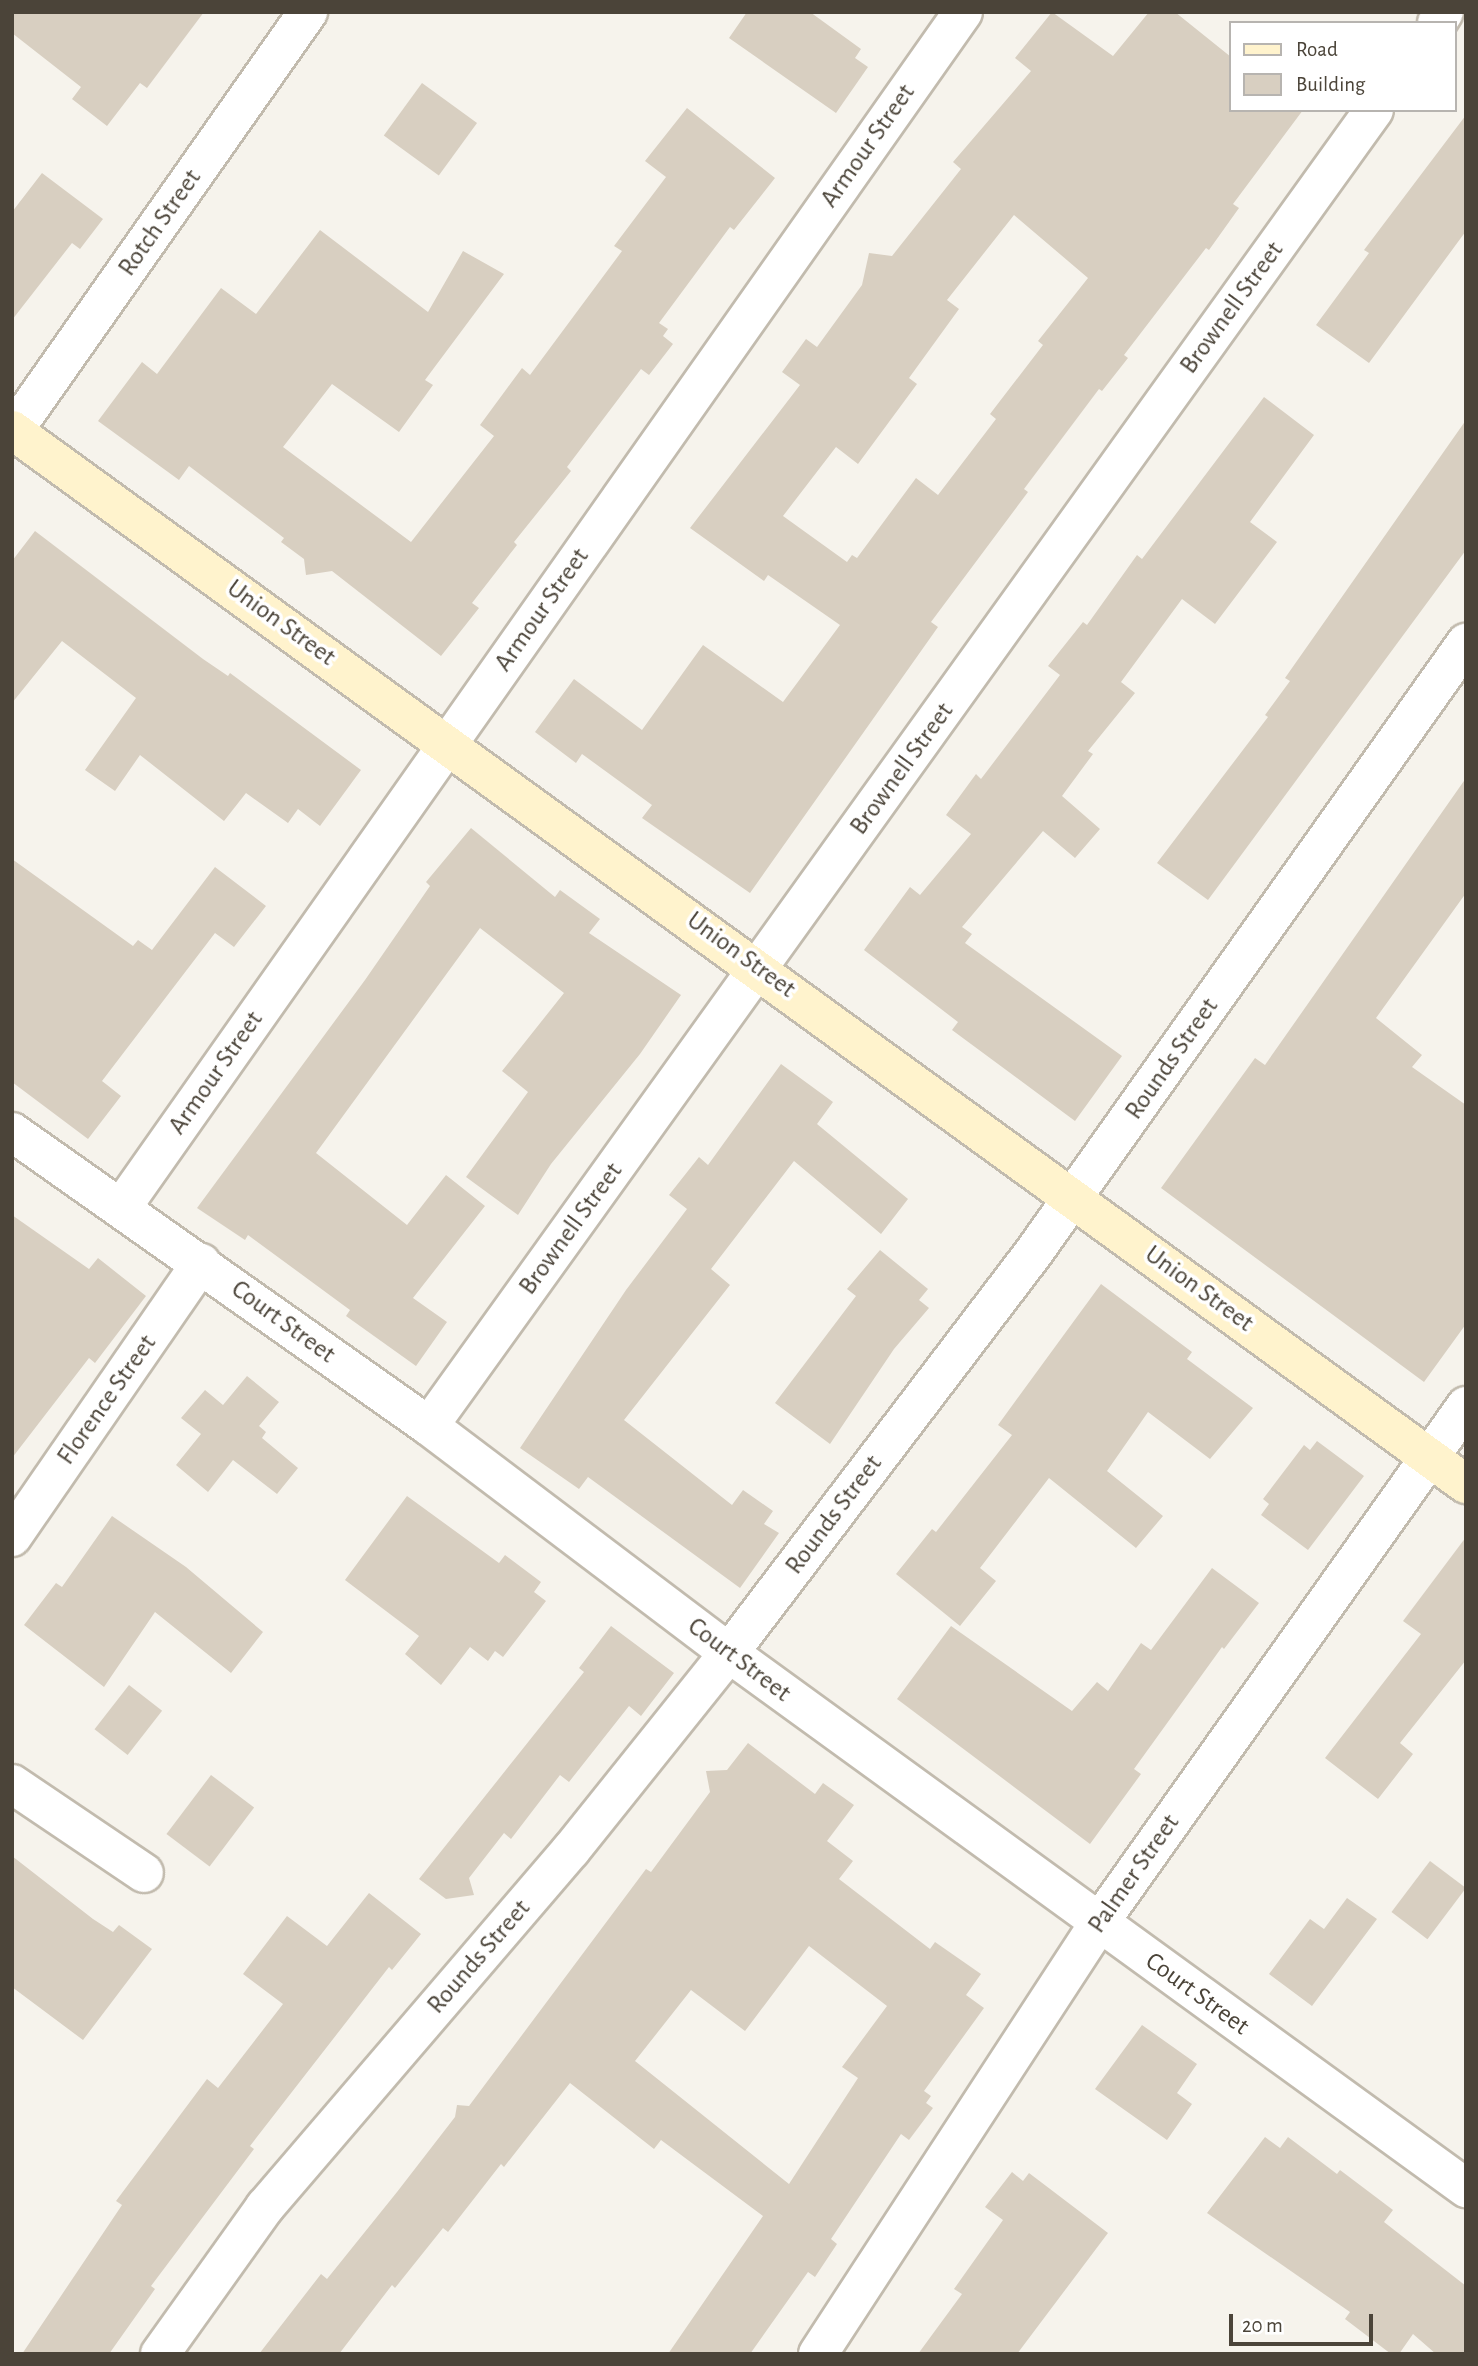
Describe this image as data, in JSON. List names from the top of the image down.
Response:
{
  "streets": {
    "main road": ["Union Street"],
    "street": [
      "Armour Street",
      "Rotch Street",
      "Brownell Street",
      "Rounds Street",
      "Court Street",
      "Florence Street",
      "Palmer Street"
    ]
  },
  "crossings": [
    ["Armour Street", "Union Street"],
    ["Armour Street", "Court Street"],
    ["Rotch Street", "Union Street"],
    ["Brownell Street", "Union Street"],
    ["Brownell Street", "Court Street"],
    ["Union Street", "Rounds Street"],
    ["Union Street", "Palmer Street"],
    ["Rounds Street", "Court Street"],
    ["Court Street", "Florence Street"],
    ["Court Street", "Palmer Street"]
  ],
  "legend": ["Road", "Building"],
  "scale_bar": "20 m"
}
